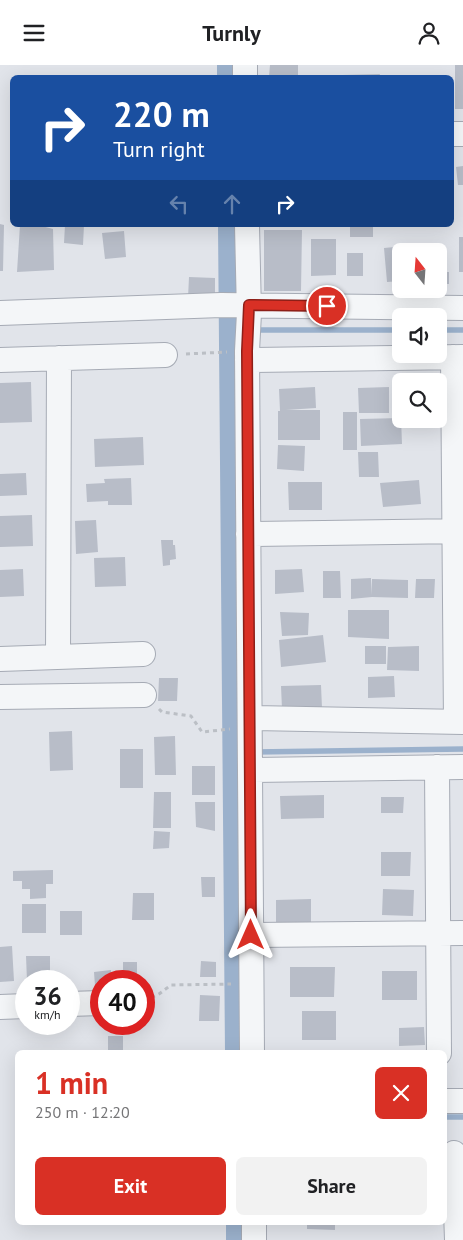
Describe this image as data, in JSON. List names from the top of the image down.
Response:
{
  "north": "top",
  "page": {
    "header": "Turnly",
    "turn": ["220 m", "Turn right"],
    "speed": "36 km/h",
    "limit": "40",
    "heading": ["1 min", "250 m · 12:20"],
    "buttons": ["Exit", "Share"]
  }
}
